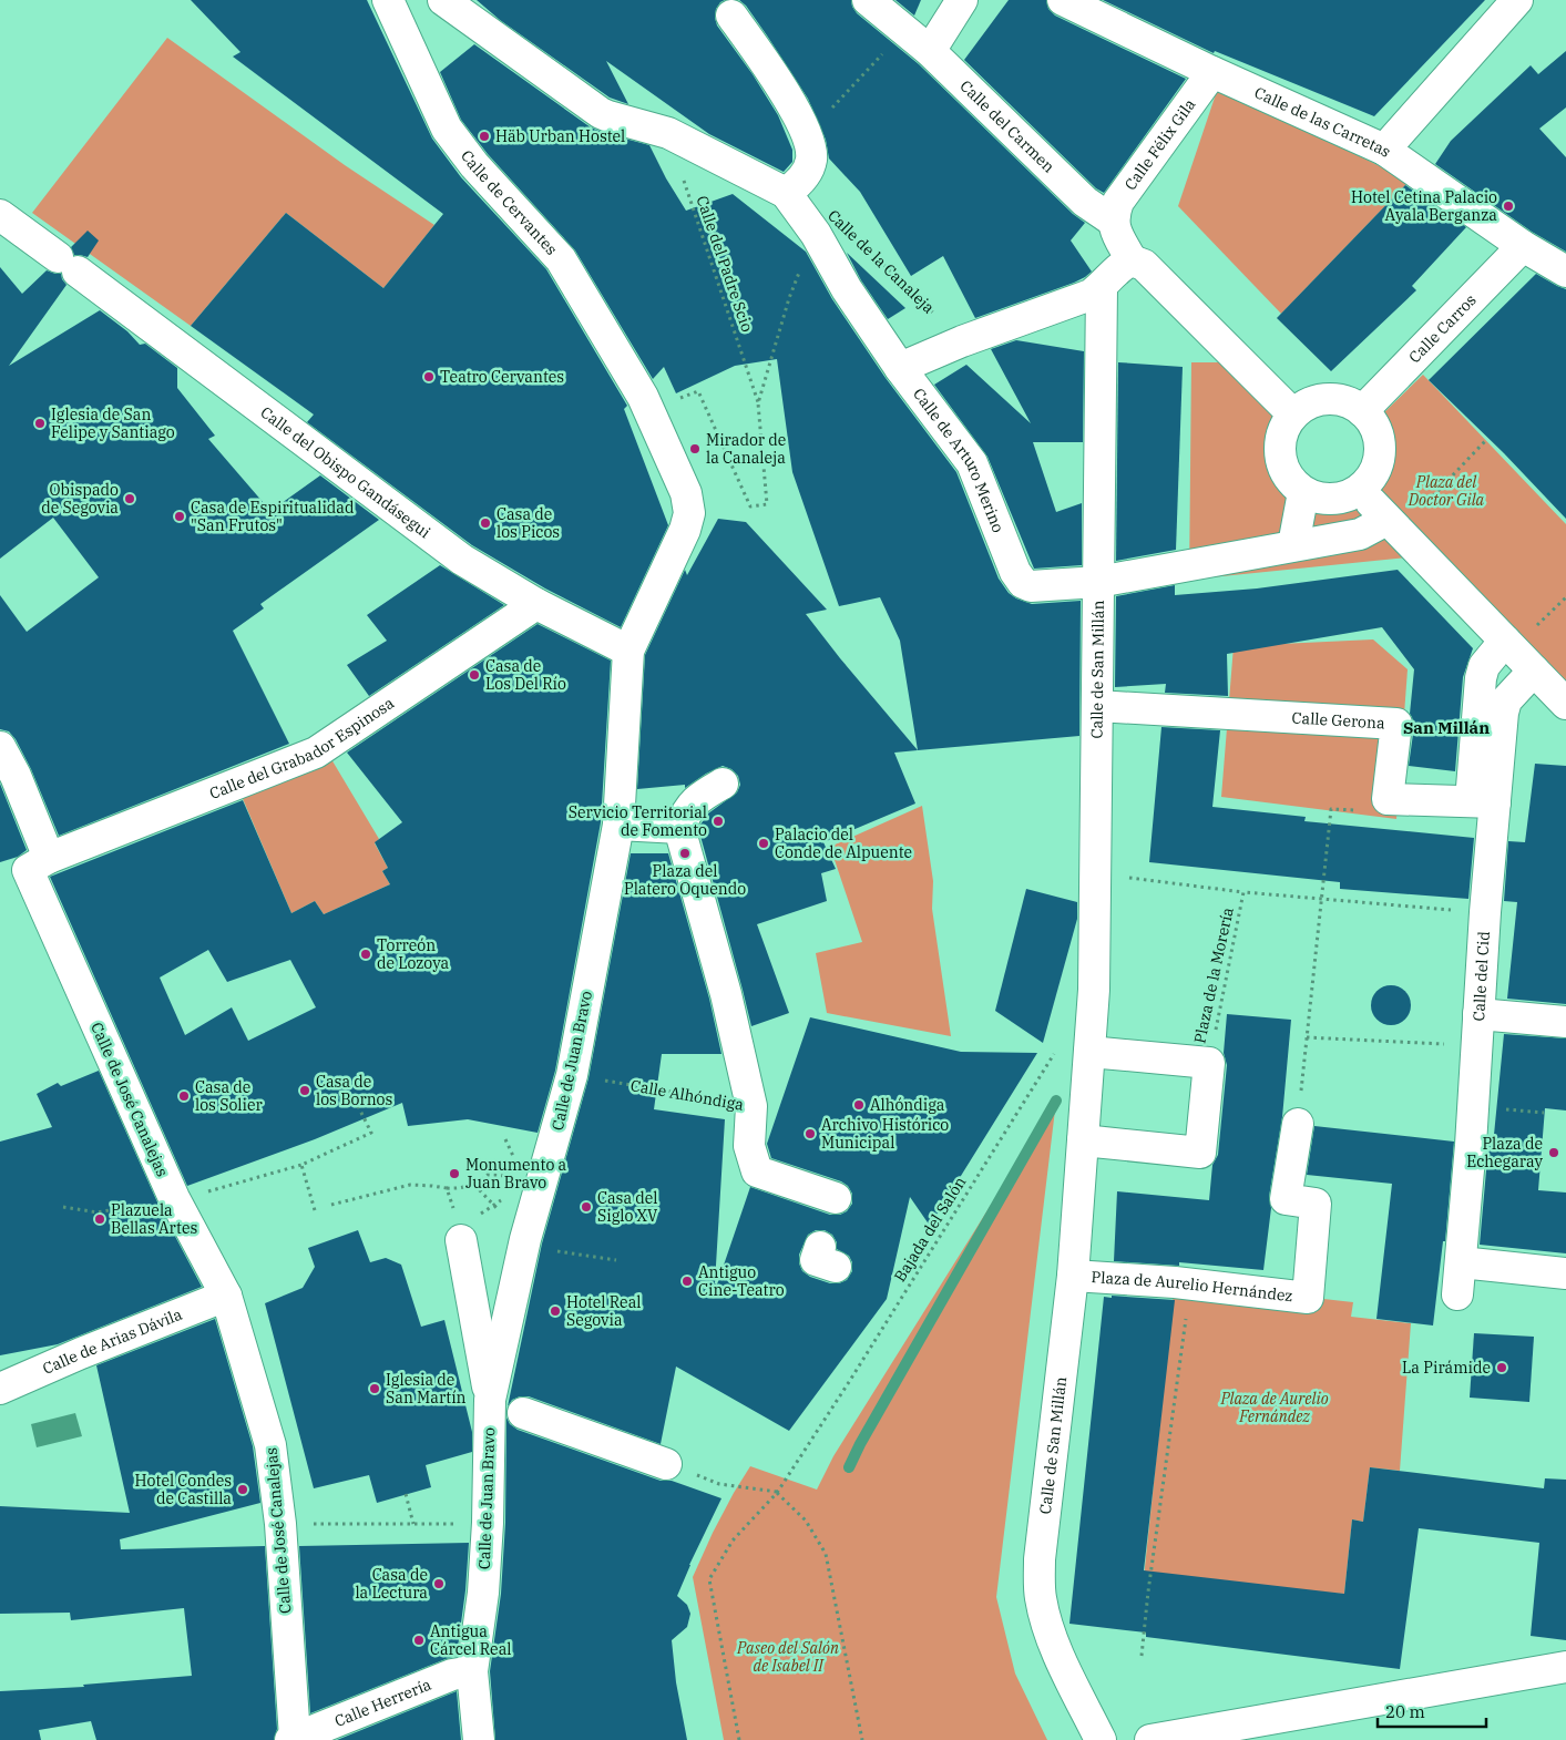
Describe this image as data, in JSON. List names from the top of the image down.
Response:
{
  "streets": {
    "street": [
      "Calle de las Carretas",
      "Calle del Carmen",
      "Calle Félix Gila",
      "Calle de Cervantes",
      "Calle Carros",
      "Calle de Arturo Merino",
      "Calle del Obispo Gandásegui",
      "Calle de San Millán",
      "Calle Gerona",
      "Calle del Grabador Espinosa",
      "Calle del Cid",
      "Calle de Juan Bravo",
      "Calle Alhóndiga",
      "Calle de José Canalejas",
      "Plaza de Aurelio Hernández",
      "Calle de Arias Dávila",
      "Calle Herrería"
    ],
    "path": [
      "Calle de la Canaleja",
      "Calle del Padre Scio",
      "Plaza de la Morería",
      "Bajada del Salón"
    ]
  },
  "crossings": [
    ["Calle de las Carretas", "Calle Félix Gila"],
    ["Calle de las Carretas", "Calle Carros"],
    ["Calle del Carmen", "Calle Félix Gila"],
    ["Calle de Cervantes", "Calle de Juan Bravo"],
    ["Calle del Padre Scio", "Calle de Arturo Merino"],
    ["Calle de Arturo Merino", "Calle de San Millán"],
    ["Calle del Obispo Gandásegui", "Calle del Grabador Espinosa"],
    ["Calle del Obispo Gandásegui", "Calle de Juan Bravo"],
    ["Calle de San Millán", "Calle Gerona"],
    ["Calle de San Millán", "Plaza de la Morería"],
    ["Calle de San Millán", "Plaza de Aurelio Hernández"],
    ["Calle del Grabador Espinosa", "Calle de José Canalejas"],
    ["Plaza de la Morería", "Calle del Cid"],
    ["Calle de Juan Bravo", "Calle Alhóndiga"],
    ["Calle de Juan Bravo", "Calle Herrería"],
    ["Calle de José Canalejas", "Calle de Arias Dávila"],
    ["Calle de José Canalejas", "Calle Herrería"]
  ],
  "districts": ["San Millán"],
  "parks": ["Plaza del Doctor Gila", "Plaza de Aurelio Fernández", "Paseo del Salón de Isabel II"],
  "places": [
    "Häb Urban Hostel",
    "Hotel Cetina Palacio Ayala Berganza",
    "Teatro Cervantes",
    "Iglesia de San Felipe y Santiago",
    "Mirador de la Canaleja",
    "Obispado de Segovia",
    "Casa de Espiritualidad \"San Frutos\"",
    "Casa de los Picos",
    "Casa de Los Del Río",
    "Servicio Territorial de Fomento",
    "Palacio del Conde de Alpuente",
    "Plaza del Platero Oquendo",
    "Torreón de Lozoya",
    "Casa de los Bornos",
    "Casa de los Solier",
    "Alhóndiga",
    "Archivo Histórico Municipal",
    "Plaza de Echegaray",
    "Monumento a Juan Bravo",
    "Casa del Siglo XV",
    "Plazuela Bellas Artes",
    "Antiguo Cine-Teatro",
    "Hotel Real Segovia",
    "La Pirámide",
    "Iglesia de San Martín",
    "Hotel Condes de Castilla",
    "Casa de la Lectura",
    "Antigua Cárcel Real"
  ],
  "scale_bar": "20 m"
}
